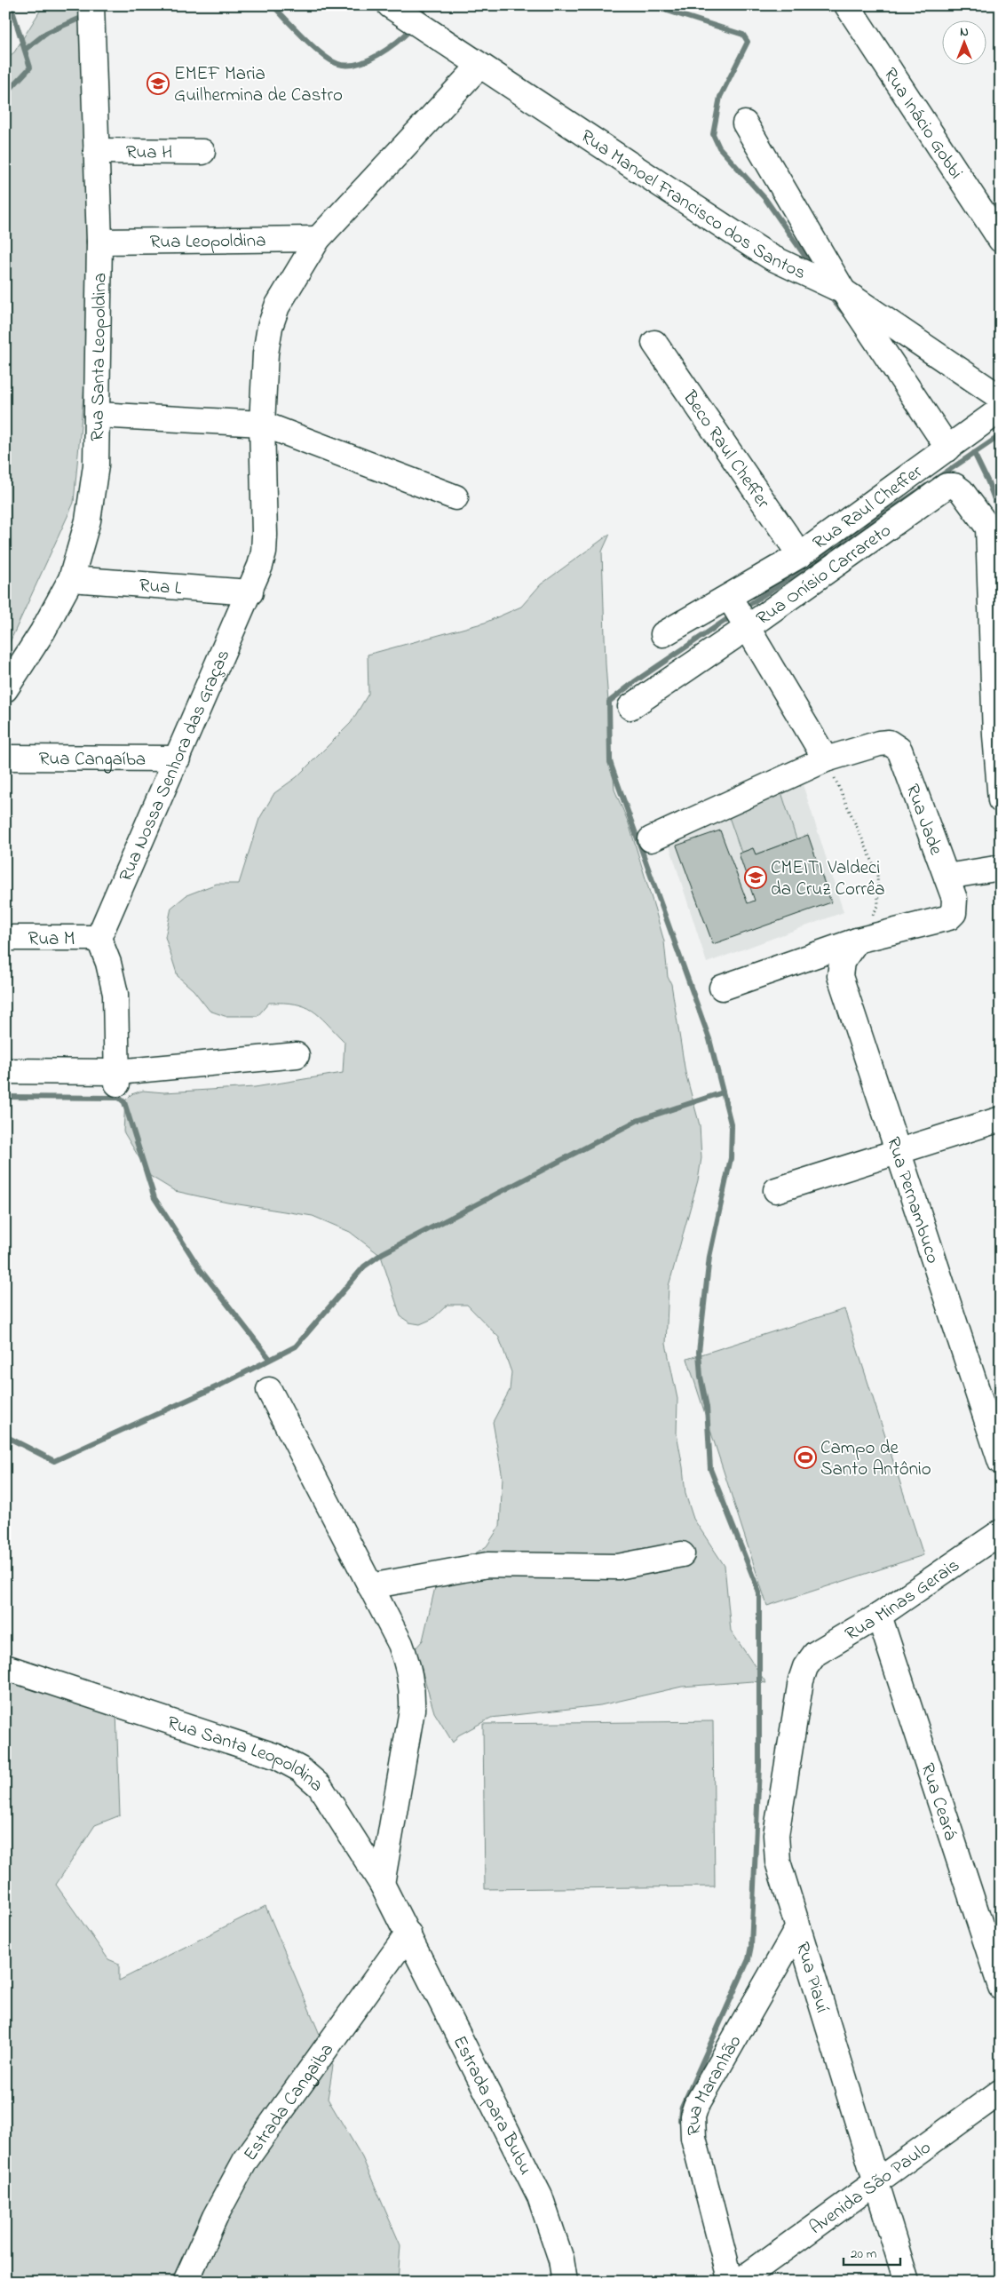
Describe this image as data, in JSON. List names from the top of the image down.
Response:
{
  "streets": {
    "street": [
      "Rua Inácio Gobbi",
      "Rua H",
      "Rua Manoel Francisco dos Santos",
      "Rua Leopoldina",
      "Rua Santa Leopoldina",
      "Beco Raul Cheffer",
      "Rua Raul Cheffer",
      "Rua Onísio Carrareto",
      "Rua L",
      "Rua Cangaíba",
      "Rua Nossa Senhora das Graças",
      "Rua Jade",
      "Rua M",
      "Rua Pernambuco",
      "Rua Minas Gerais",
      "Rua Ceará",
      "Rua Piauí",
      "Rua Maranhão",
      "Estrada Cangaiba",
      "Estrada para Bubu",
      "Avenida São Paulo"
    ]
  },
  "crossings": [
    ["Rua H", "Rua Santa Leopoldina"],
    ["Rua Leopoldina", "Rua Santa Leopoldina"],
    ["Rua Leopoldina", "Rua Nossa Senhora das Graças"],
    ["Rua Santa Leopoldina", "Rua L"],
    ["Rua Santa Leopoldina", "Estrada Cangaiba"],
    ["Rua Santa Leopoldina", "Estrada para Bubu"],
    ["Beco Raul Cheffer", "Rua Raul Cheffer"],
    ["Rua Raul Cheffer", "Rua Onísio Carrareto"],
    ["Rua L", "Rua Nossa Senhora das Graças"],
    ["Rua Cangaíba", "Rua Nossa Senhora das Graças"],
    ["Rua Nossa Senhora das Graças", "Rua M"],
    ["Rua Jade", "Rua Pernambuco"],
    ["Rua Minas Gerais", "Rua Ceará"],
    ["Rua Minas Gerais", "Rua Piauí"],
    ["Rua Piauí", "Rua Maranhão"],
    ["Rua Piauí", "Avenida São Paulo"],
    ["Estrada Cangaiba", "Estrada para Bubu"]
  ],
  "places": {
    "school or university": ["EMEF Maria Guilhermina de Castro", "CMEITI Valdeci da Cruz Corrêa"],
    "sports": ["Campo de Santo Antônio"]
  },
  "scale_bar": "20 m",
  "north": "top"
}
